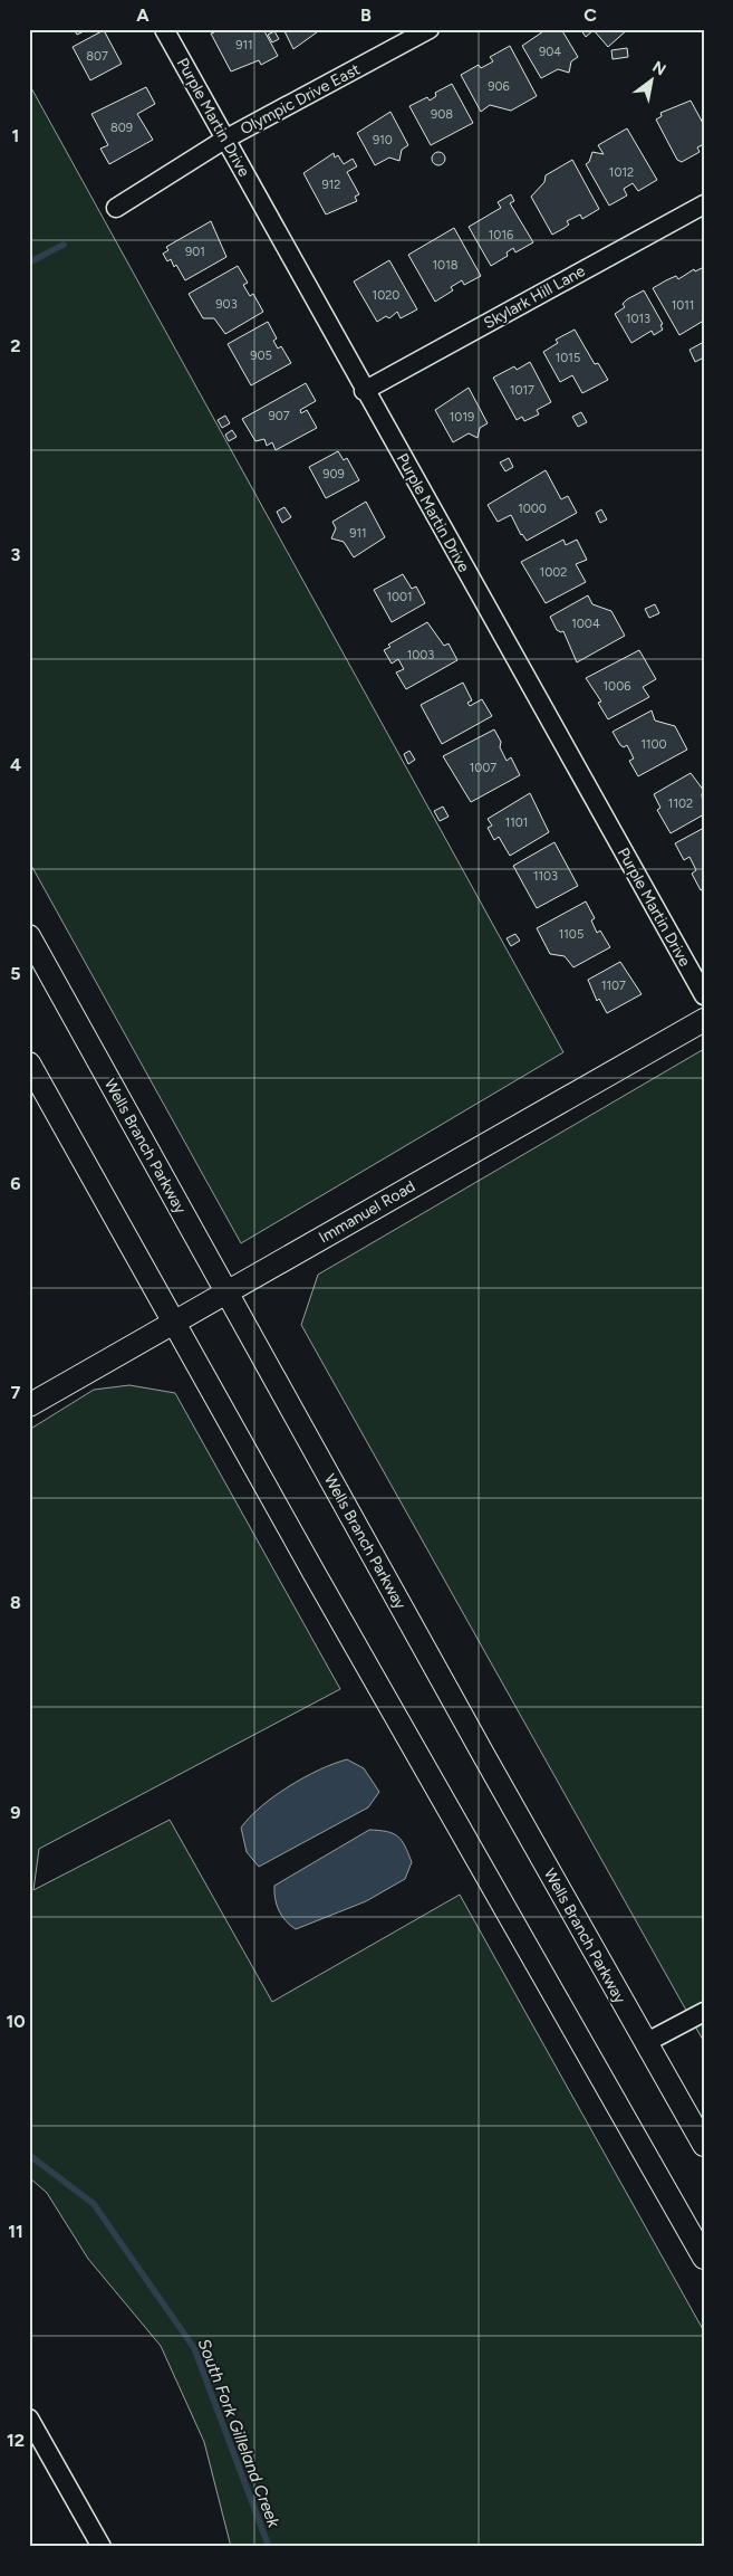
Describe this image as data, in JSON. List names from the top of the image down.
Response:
{
  "streets": {
    "street": [
      "Olympic Drive East",
      "Purple Martin Drive",
      "Skylark Hill Lane",
      "Wells Branch Parkway",
      "Immanuel Road"
    ]
  },
  "crossings": [
    ["Olympic Drive East", "Purple Martin Drive"],
    ["Purple Martin Drive", "Skylark Hill Lane"],
    ["Wells Branch Parkway", "Immanuel Road"]
  ],
  "water": ["South Fork Gilleland Creek"],
  "house_numbers": [
    "911",
    "904",
    "807",
    "906",
    "908",
    "809",
    "910",
    "1012",
    "912",
    "1016",
    "901",
    "1018",
    "1020",
    "903",
    "1011",
    "1013",
    "905",
    "1015",
    "1017",
    "907",
    "1019",
    "909",
    "1000",
    "911",
    "1002",
    "1001",
    "1004",
    "1003",
    "1006",
    "1100",
    "1007",
    "1102",
    "1101",
    "1103",
    "1105",
    "1107"
  ],
  "north": "top right",
  "grid": {
    "columns": ["A", "B", "C"],
    "rows": [
      "1",
      "2",
      "3",
      "4",
      "5",
      "6",
      "7",
      "8",
      "9",
      "10",
      "11",
      "12"
    ]
  }
}
